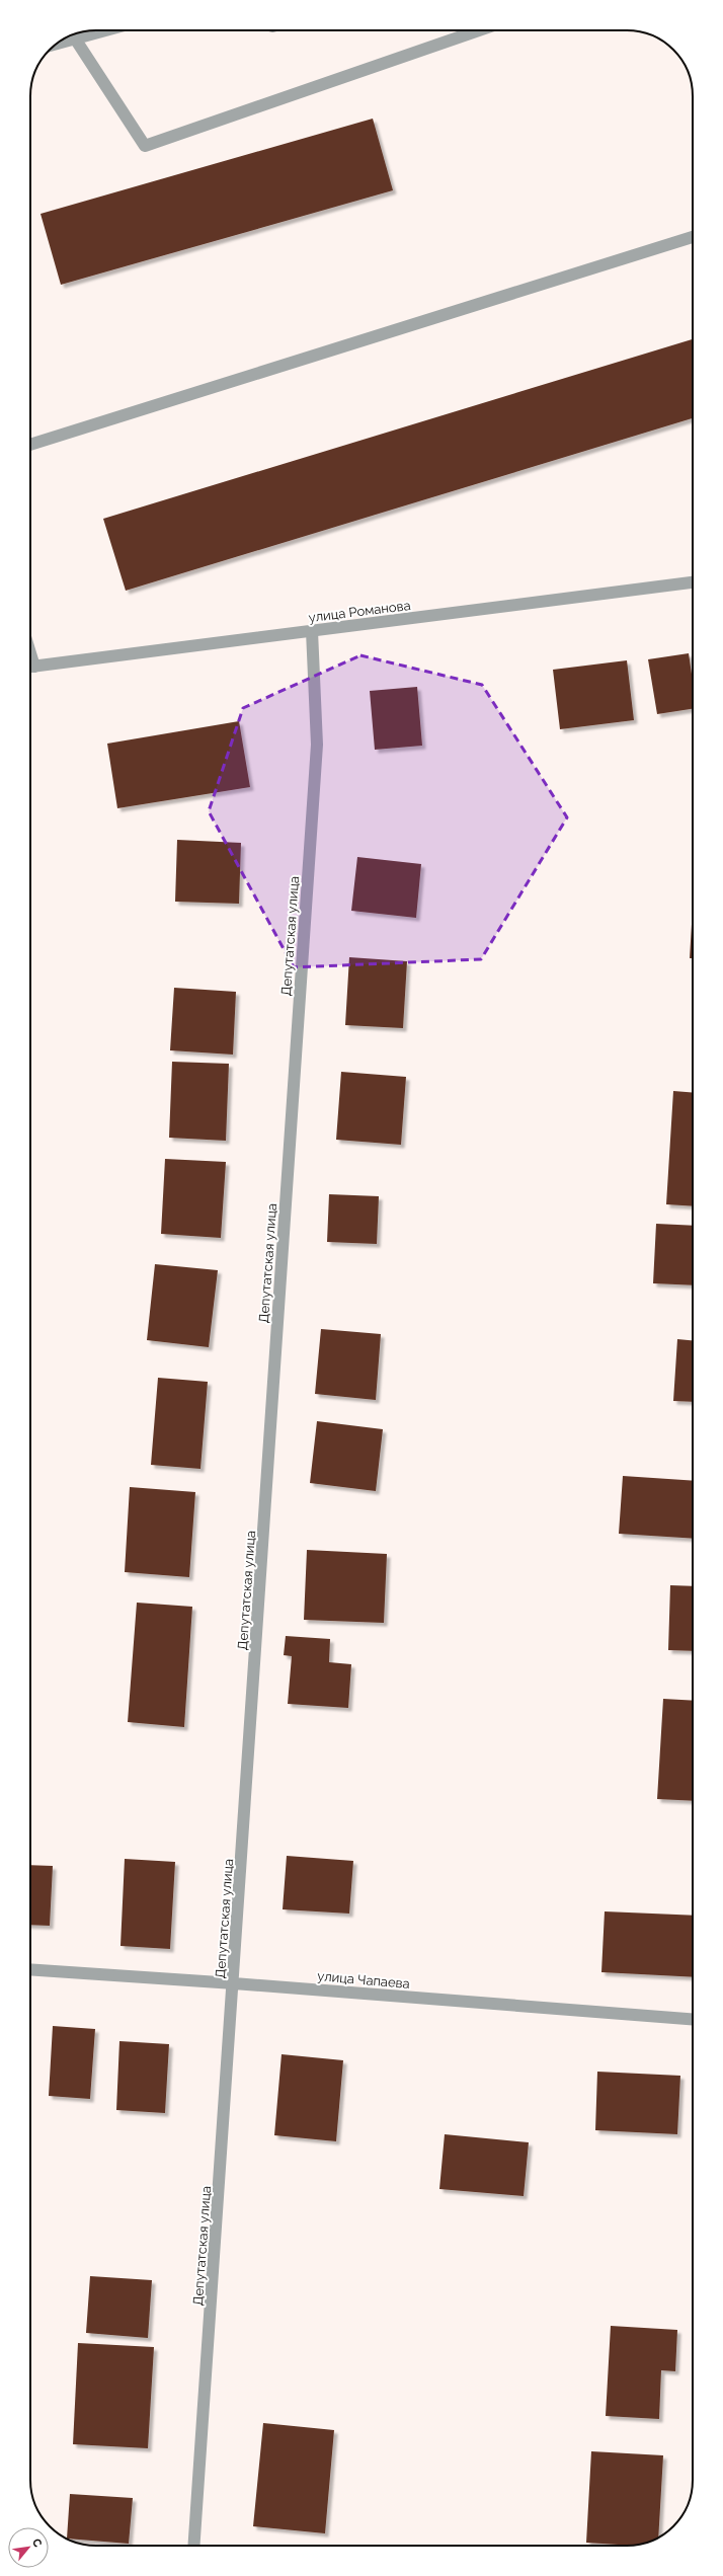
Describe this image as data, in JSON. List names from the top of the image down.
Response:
{
  "streets": {
    "street": ["улица Романова", "Депутатская улица", "улица Чапаева"]
  },
  "crossings": [
    ["улица Романова", "Депутатская улица"],
    ["Депутатская улица", "улица Чапаева"]
  ],
  "north": "top right"
}
